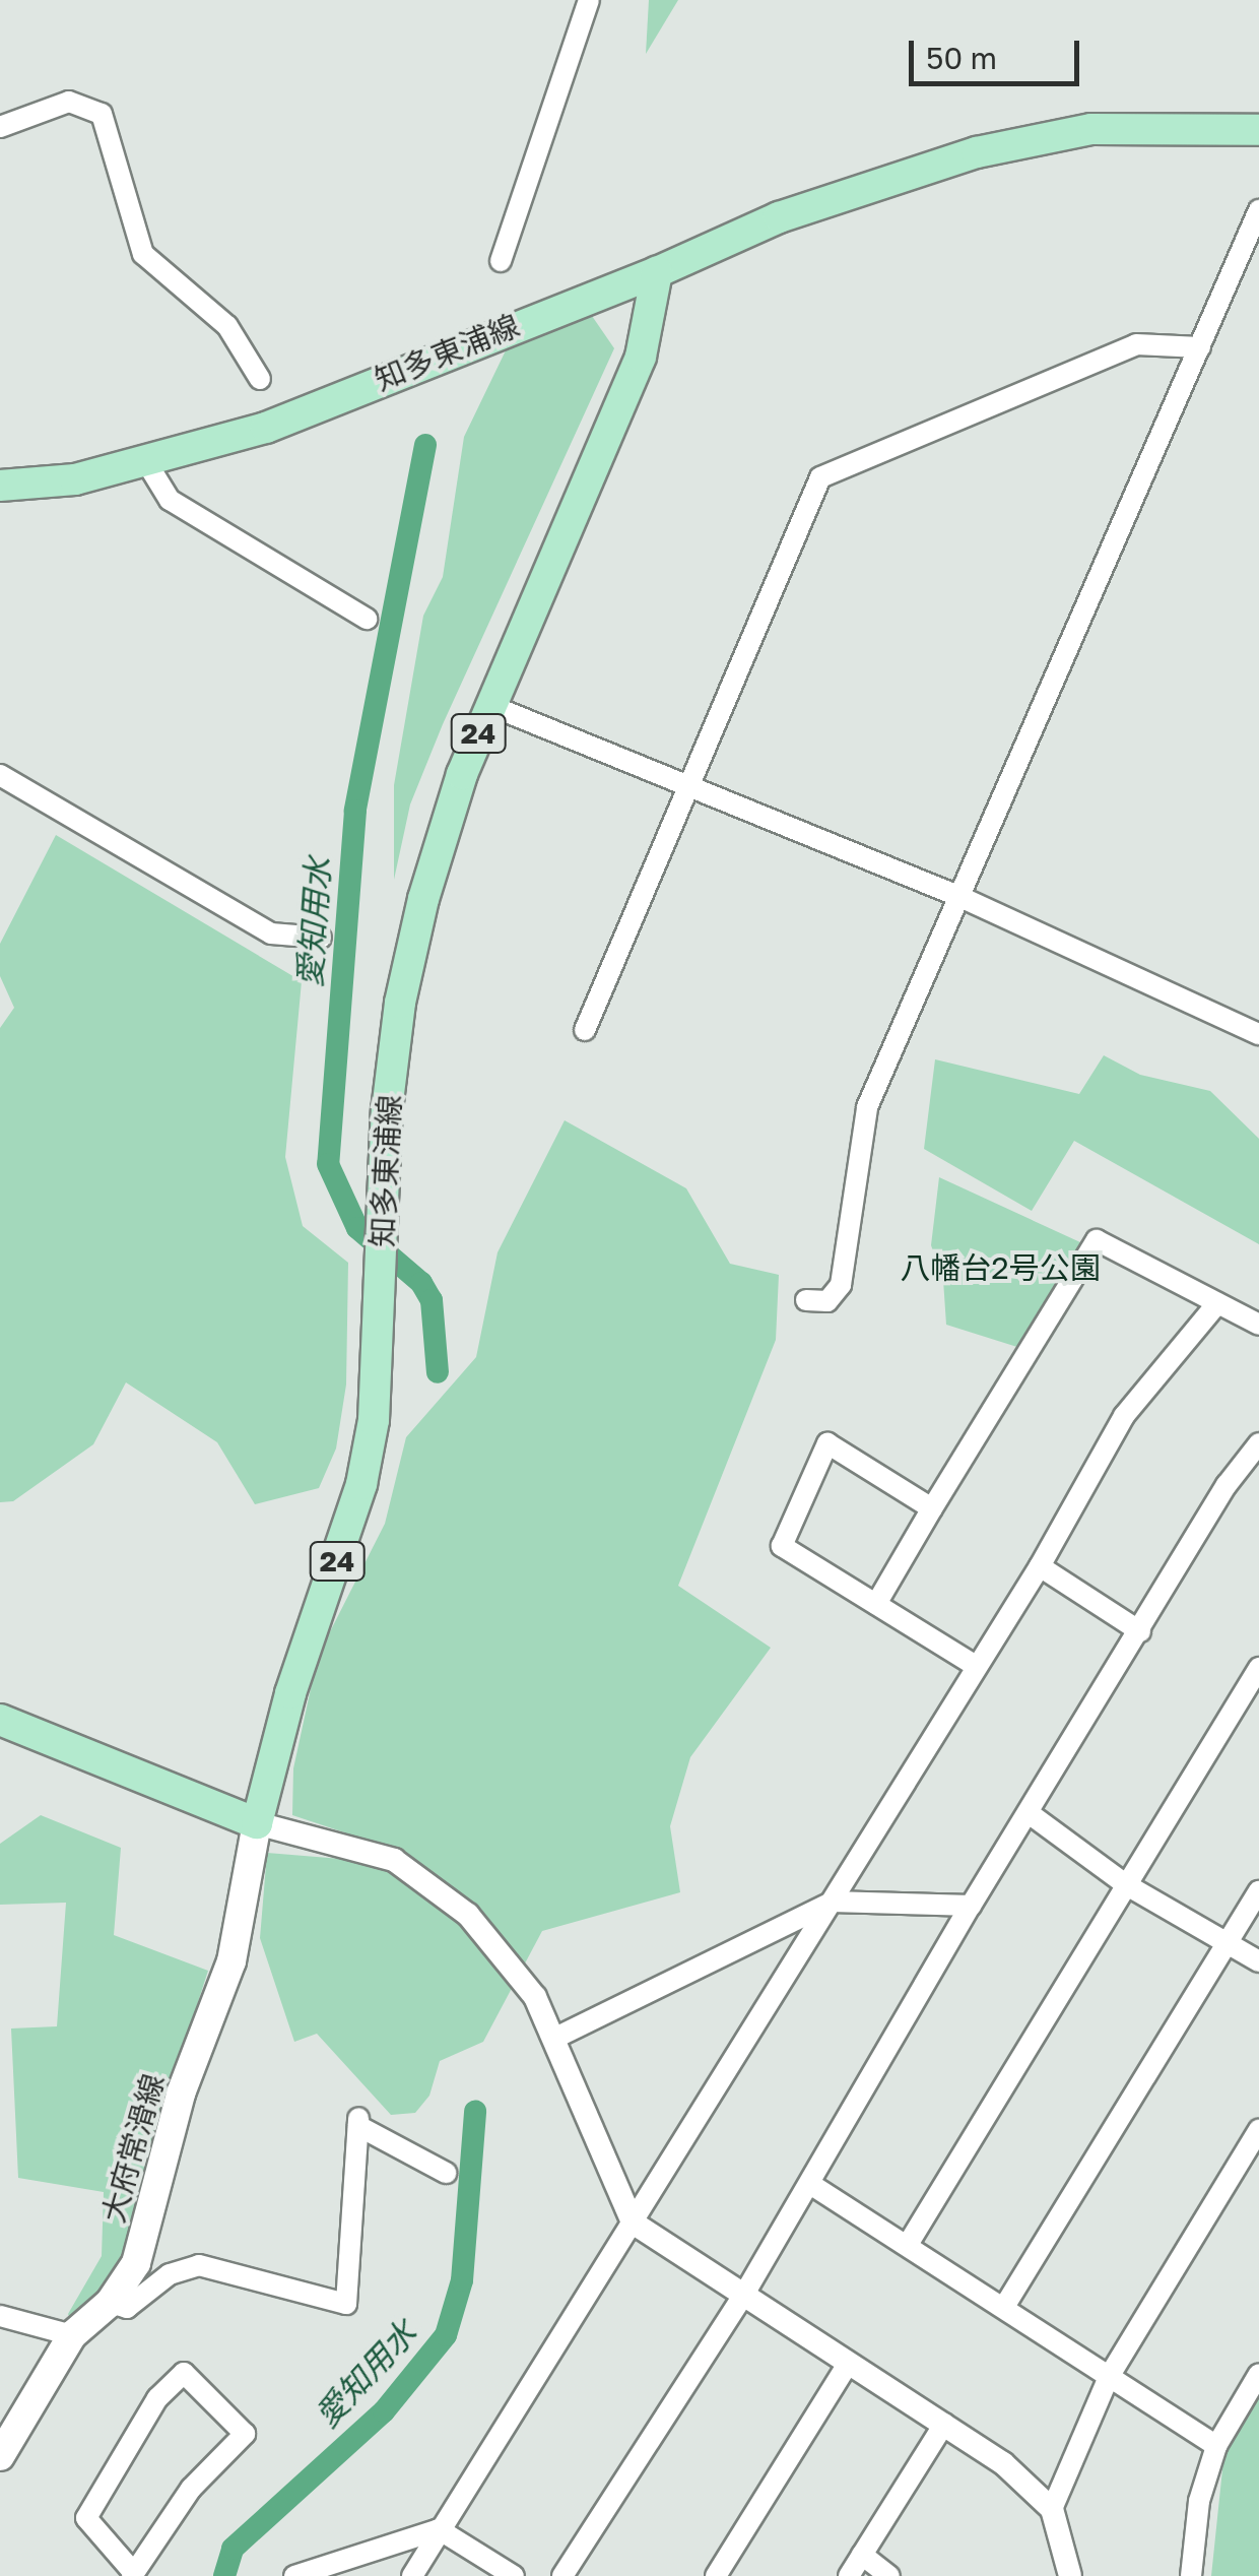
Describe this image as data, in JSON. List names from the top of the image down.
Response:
{
  "streets": {
    "main road": ["知多東浦線", "24", "大府常滑線"]
  },
  "crossings": [
    ["知多東浦線", "大府常滑線"]
  ],
  "water": ["愛知用水"],
  "parks": ["八幡台2号公園"],
  "scale_bar": "50 m"
}
